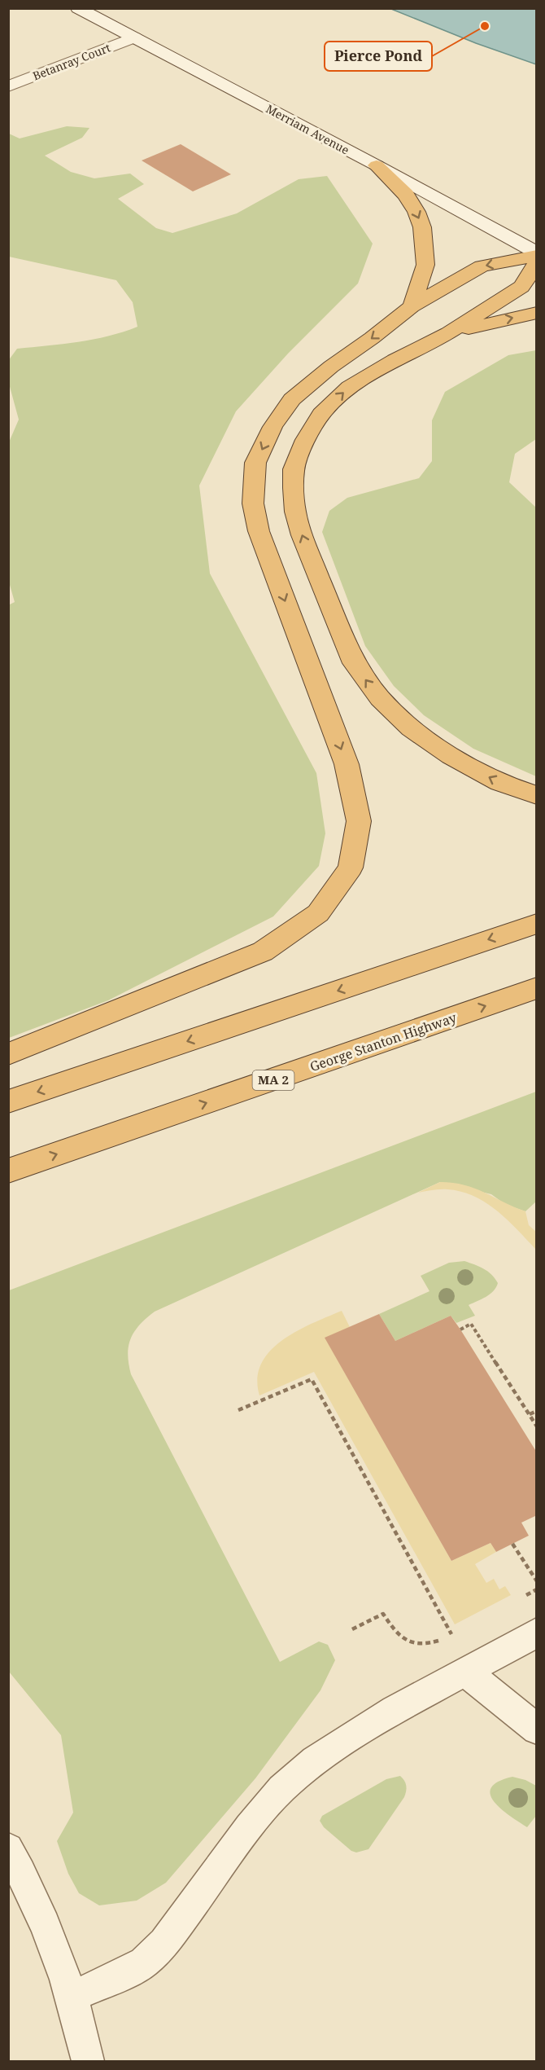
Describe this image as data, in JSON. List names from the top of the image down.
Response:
{
  "streets": {
    "highway": ["George Stanton Highway", "MA 2"],
    "main road": ["Betanray Court", "Merriam Avenue"]
  },
  "crossings": [
    ["Betanray Court", "Merriam Avenue"]
  ],
  "places": ["Pierce Pond"]
}
